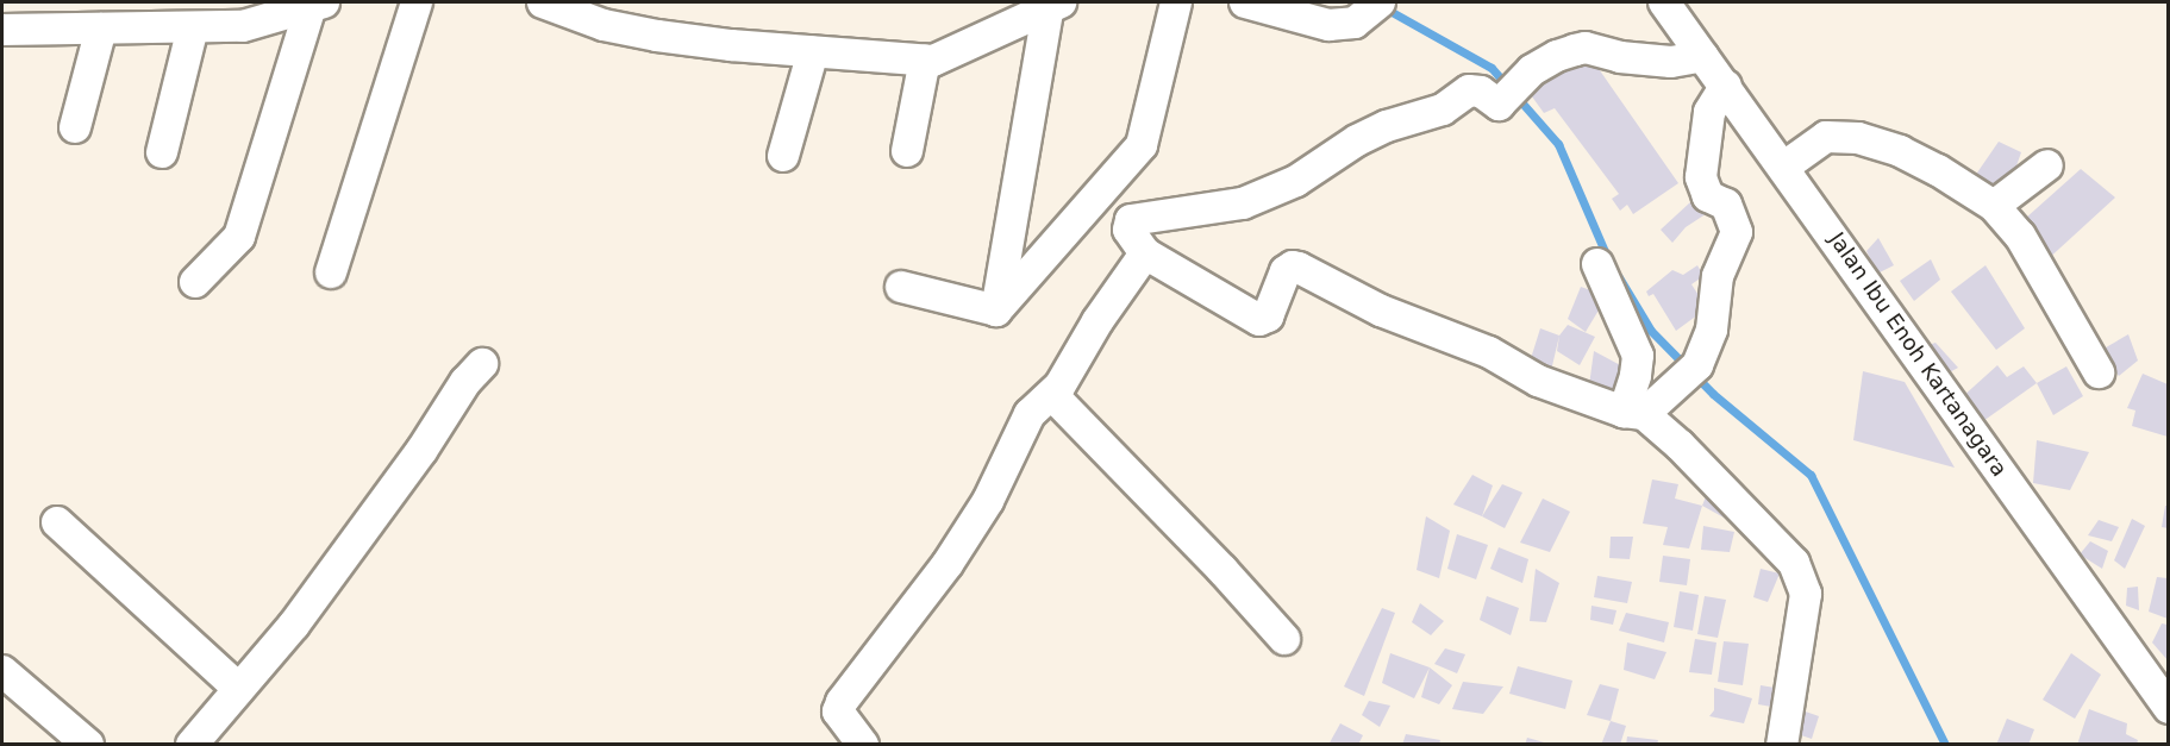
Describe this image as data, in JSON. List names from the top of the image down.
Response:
{
  "streets": {
    "street": ["Jalan Ibu Enoh Kartanagara"]
  }
}
